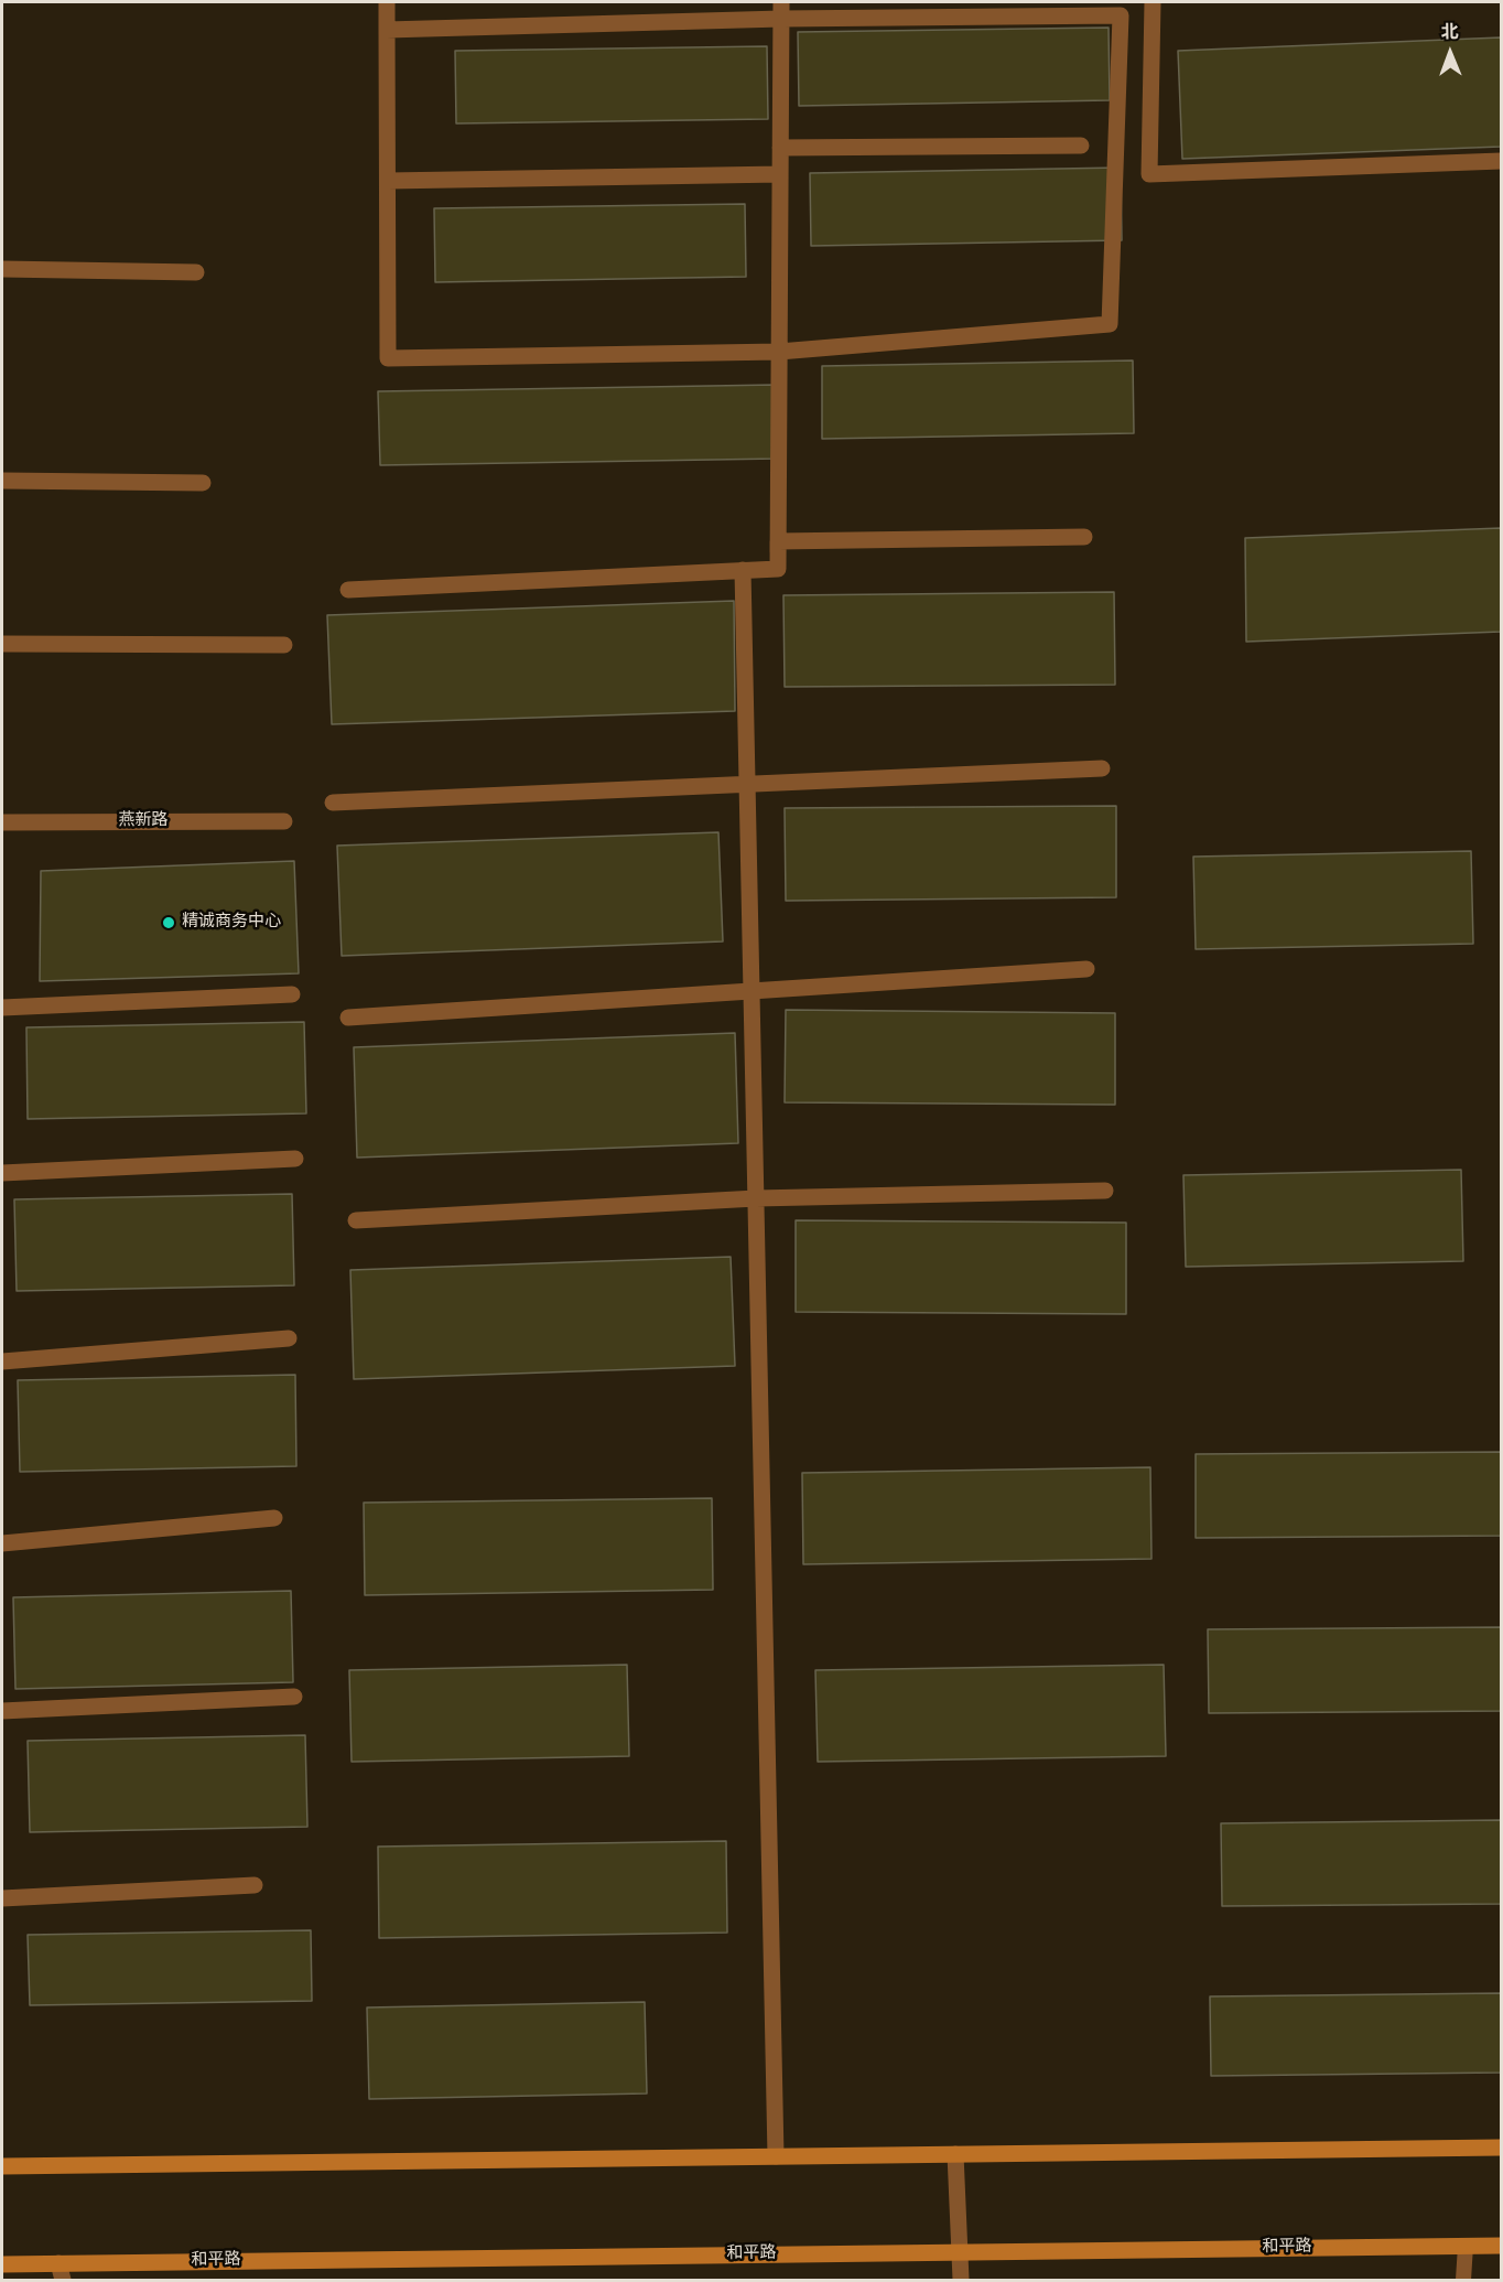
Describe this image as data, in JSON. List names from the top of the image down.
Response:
{
  "streets": {
    "main road": ["和平路"],
    "street": ["燕新路"]
  },
  "places": ["精诚商务中心"],
  "north": "top"
}
